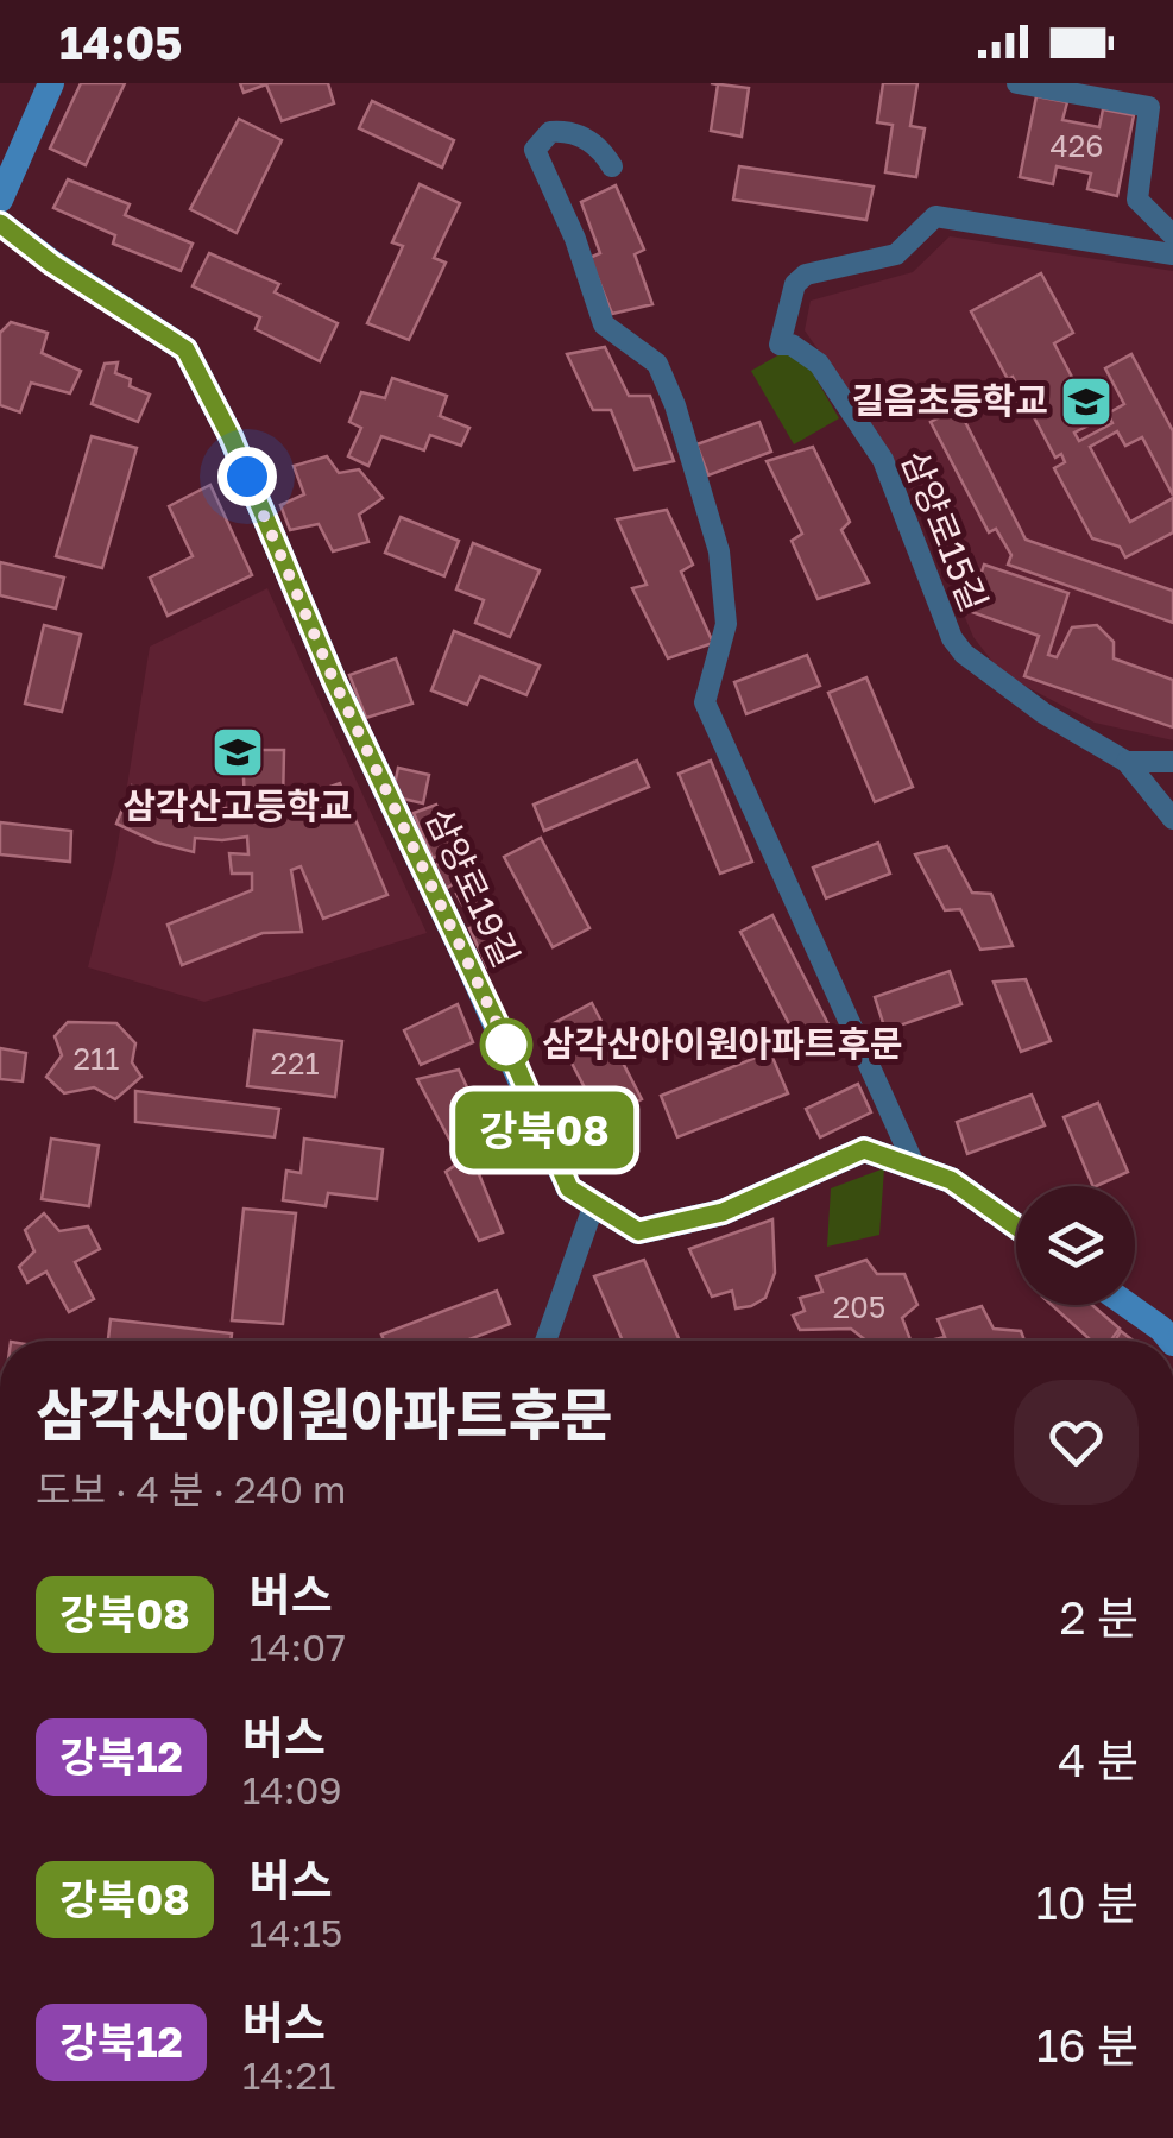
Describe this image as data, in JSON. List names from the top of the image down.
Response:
{
  "streets": {
    "street": ["삼양로15길", "삼양로19길"]
  },
  "places": {
    "school or university": ["길음초등학교", "삼각산고등학교"],
    "other": ["삼각산아이원아파트후문"]
  },
  "lines": ["bus line 강북08"],
  "house_numbers": [
    "426",
    "211",
    "221",
    "205"
  ],
  "page": {
    "status": "14:05",
    "on_map": "강북08",
    "heading": ["삼각산아이원아파트후문", "도보 · 4 분 · 240 m"],
    "list": [
      {
        "mark": "강북08",
        "name": "버스",
        "note": "14:07",
        "value": "2 분"
      },
      {
        "mark": "강북12",
        "name": "버스",
        "note": "14:09",
        "value": "4 분"
      },
      {
        "mark": "강북08",
        "name": "버스",
        "note": "14:15",
        "value": "10 분"
      },
      {
        "mark": "강북12",
        "name": "버스",
        "note": "14:21",
        "value": "16 분"
      }
    ]
  }
}
